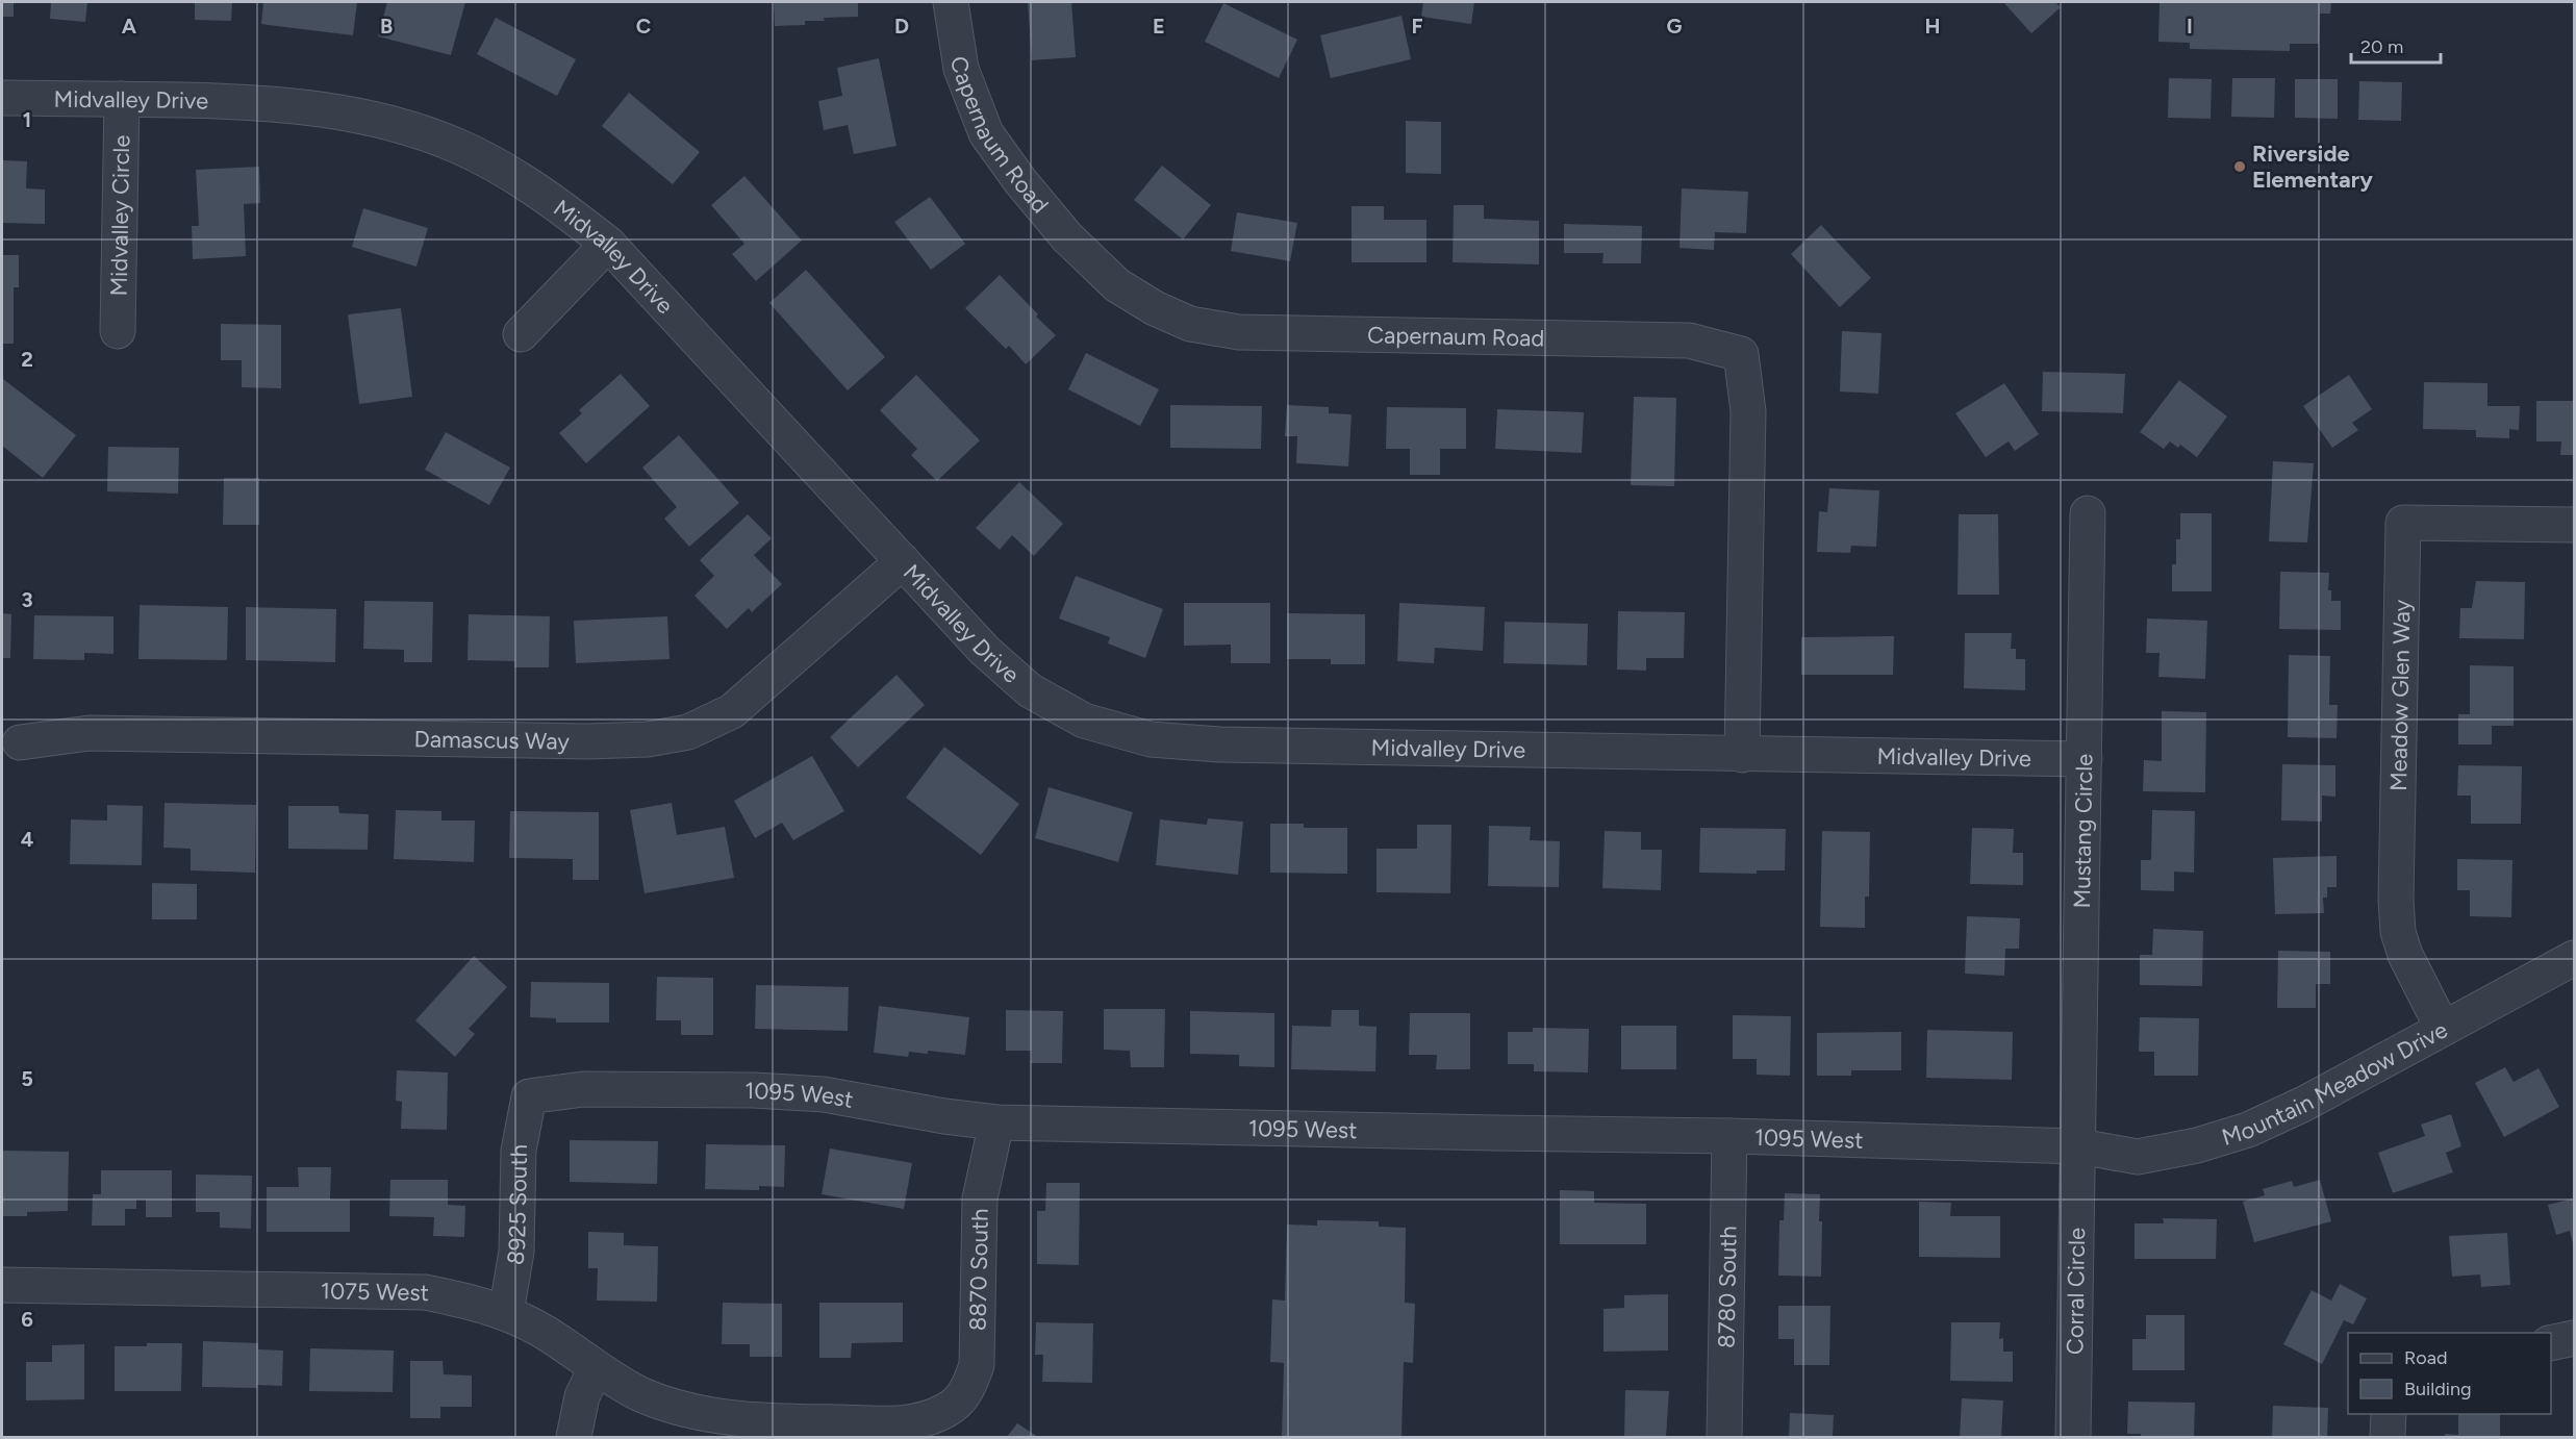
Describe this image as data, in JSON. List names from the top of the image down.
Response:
{
  "streets": {
    "street": [
      "Midvalley Drive",
      "Capernaum Road",
      "Midvalley Circle",
      "Meadow Glen Way",
      "Damascus Way",
      "Mustang Circle",
      "Mountain Meadow Drive",
      "1095 West",
      "8925 South",
      "8870 South",
      "8780 South",
      "1075 West",
      "Corral Circle"
    ]
  },
  "crossings": [
    ["Midvalley Drive", "Capernaum Road"],
    ["Midvalley Drive", "Midvalley Circle"],
    ["Midvalley Drive", "Damascus Way"],
    ["Midvalley Drive", "Mustang Circle"],
    ["Meadow Glen Way", "Mountain Meadow Drive"],
    ["Mustang Circle", "Mountain Meadow Drive"],
    ["Mustang Circle", "1095 West"],
    ["Mustang Circle", "Corral Circle"],
    ["Mountain Meadow Drive", "1095 West"],
    ["Mountain Meadow Drive", "Corral Circle"],
    ["1095 West", "8925 South"],
    ["1095 West", "8870 South"],
    ["1095 West", "8780 South"],
    ["1095 West", "Corral Circle"],
    ["8925 South", "1075 West"],
    ["8870 South", "1075 West"]
  ],
  "places": ["Riverside Elementary"],
  "legend": ["Road", "Building"],
  "scale_bar": "20 m",
  "grid": {
    "columns": [
      "A",
      "B",
      "C",
      "D",
      "E",
      "F",
      "G",
      "H",
      "I"
    ],
    "rows": [
      "1",
      "2",
      "3",
      "4",
      "5",
      "6"
    ]
  }
}
